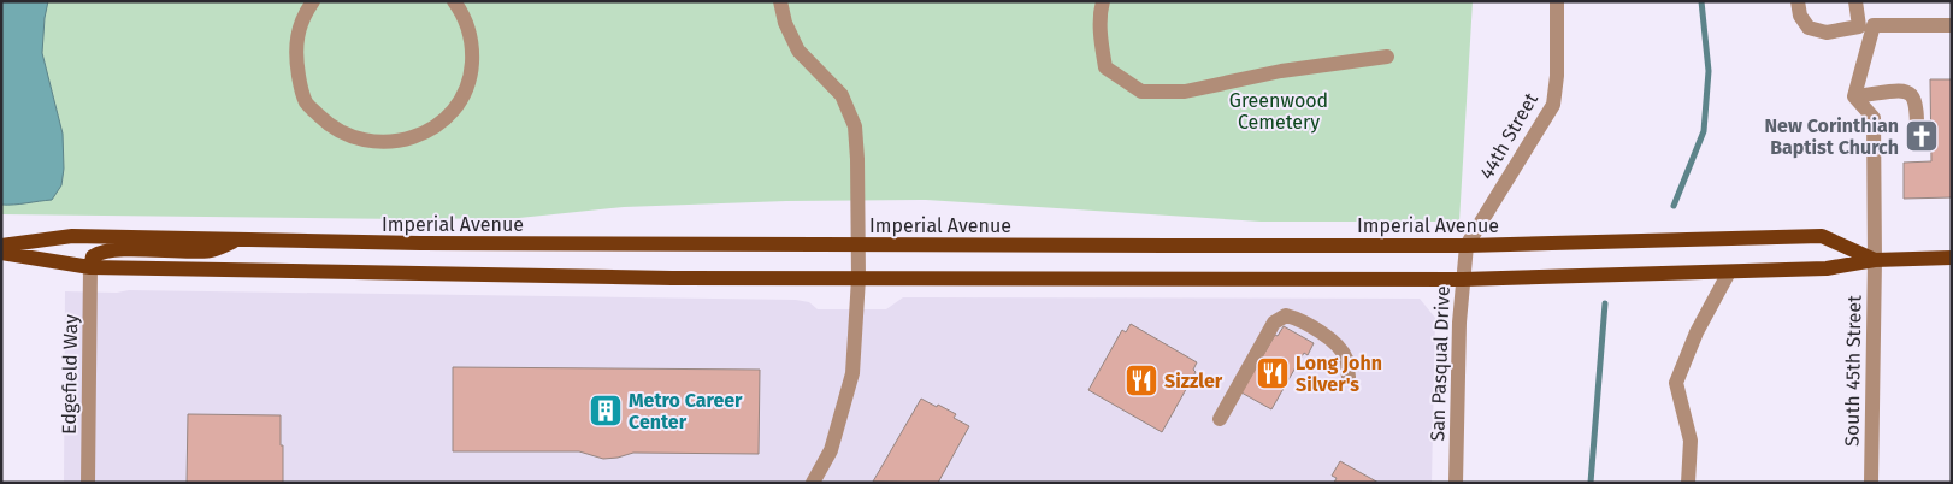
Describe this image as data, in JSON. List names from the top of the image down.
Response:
{
  "streets": {
    "main road": ["Imperial Avenue"],
    "street": [
      "44th Street",
      "San Pasqual Drive",
      "South 45th Street",
      "Edgefield Way"
    ]
  },
  "crossings": [
    ["44th Street", "Imperial Avenue"],
    ["44th Street", "San Pasqual Drive"],
    ["Imperial Avenue", "San Pasqual Drive"],
    ["Imperial Avenue", "South 45th Street"],
    ["Imperial Avenue", "Edgefield Way"]
  ],
  "parks": ["Greenwood Cemetery"],
  "places": {
    "church": ["New Corinthian Baptist Church"],
    "restaurant": ["Long John Silver's", "Sizzler"],
    "building": ["Metro Career Center"]
  }
}
